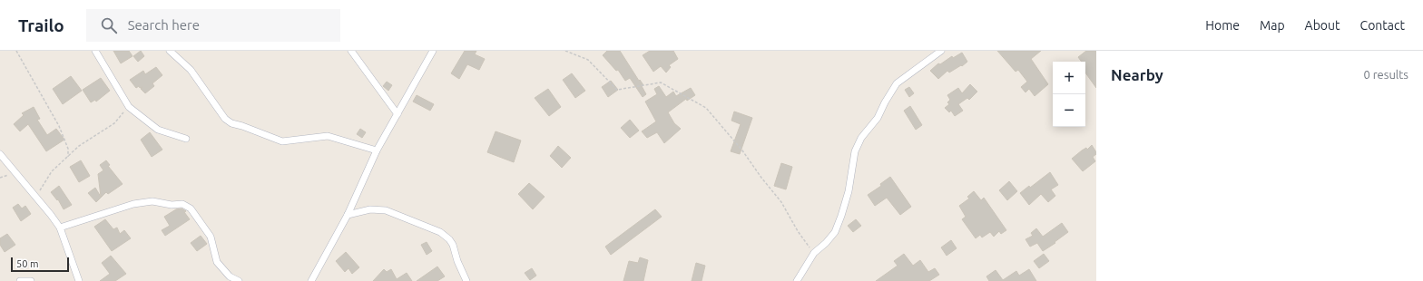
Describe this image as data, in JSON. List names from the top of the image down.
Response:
{
  "scale_bar": "50 m",
  "page": {
    "header": "Trailo",
    "search": "Search here",
    "nav": [
      "Home",
      "Map",
      "About",
      "Contact"
    ],
    "heading": ["Nearby", "0 results"],
    "map_buttons": ["+", "−"],
    "scale": "50 m"
  }
}
